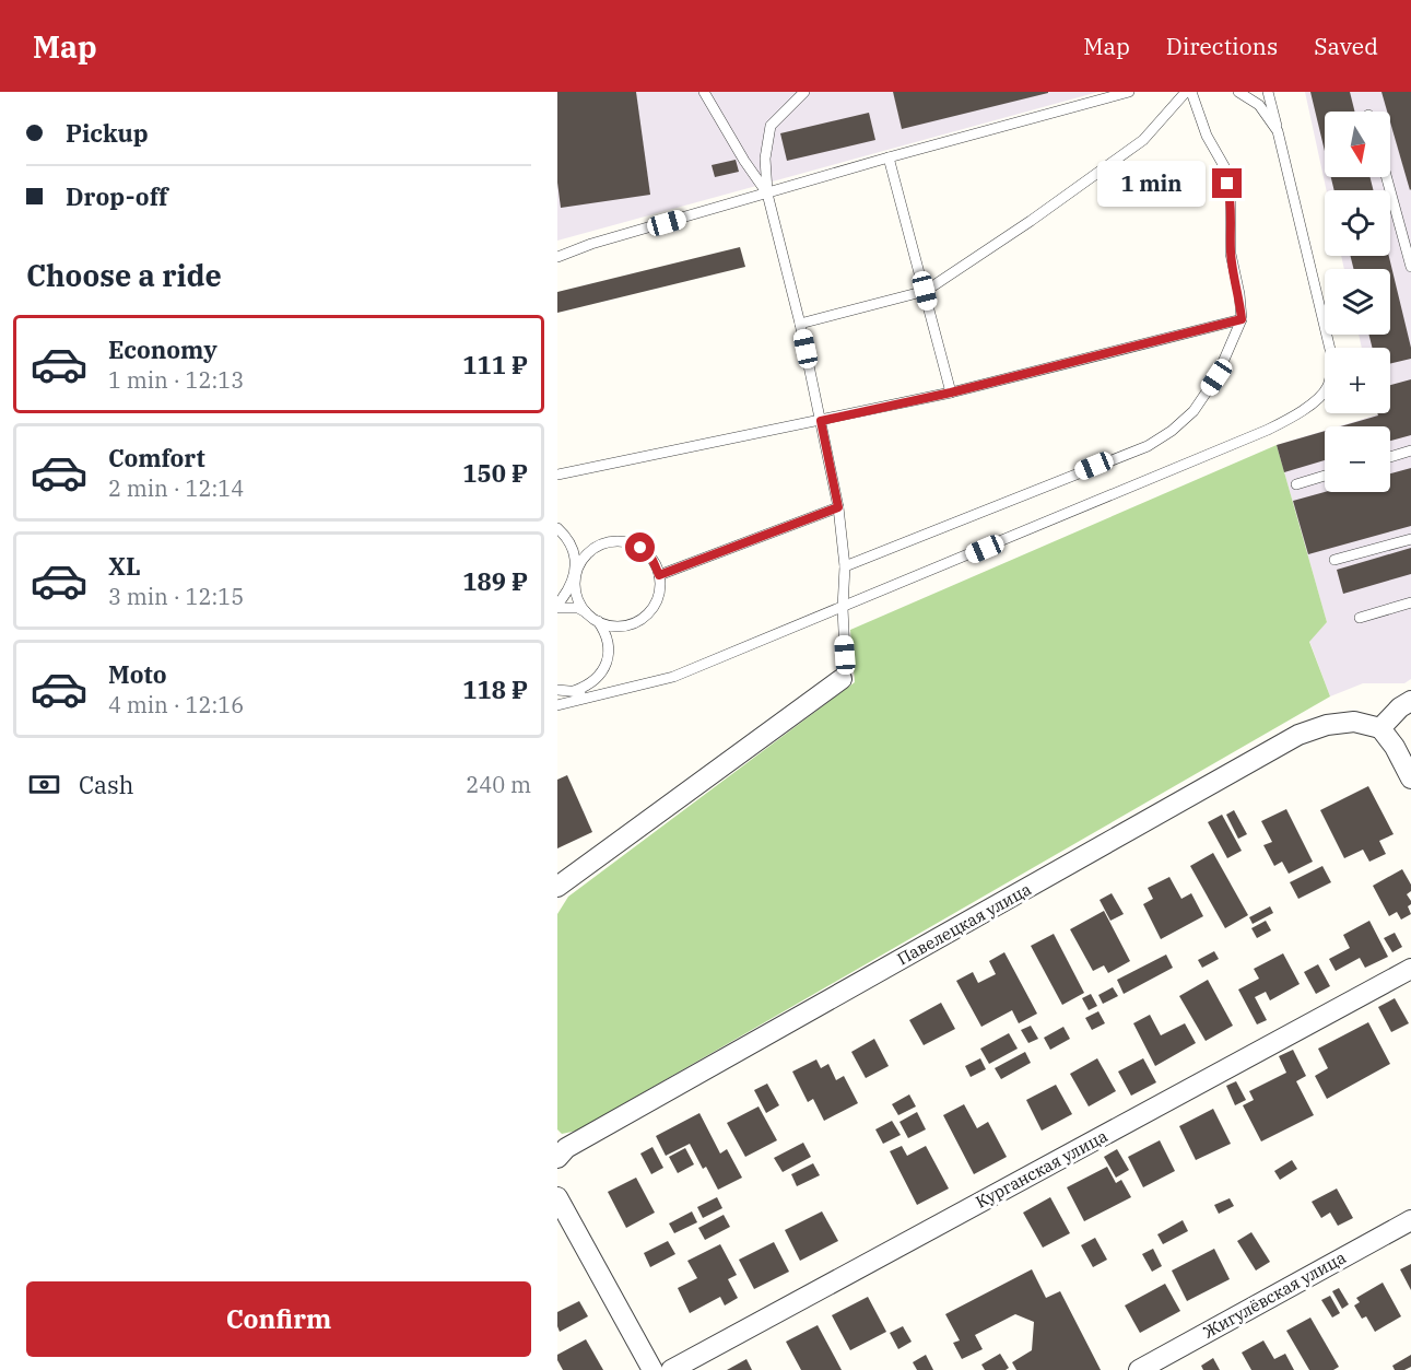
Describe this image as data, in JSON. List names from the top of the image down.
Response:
{
  "streets": {
    "street": ["Павелецкая улица", "Курганская улица", "Жигулёвская улица"]
  },
  "north": "bottom",
  "page": {
    "header": "Map",
    "nav": ["Map", "Directions", "Saved"],
    "banner": ["Pickup", "Drop-off"],
    "map_buttons": ["+", "−"],
    "bubble": "1 min",
    "heading": "Choose a ride",
    "list": [
      {
        "name": "Economy",
        "note": "1 min · 12:13",
        "value": "111 ₽"
      },
      {
        "name": "Comfort",
        "note": "2 min · 12:14",
        "value": "150 ₽"
      },
      {
        "name": "XL",
        "note": "3 min · 12:15",
        "value": "189 ₽"
      },
      {
        "name": "Moto",
        "note": "4 min · 12:16",
        "value": "118 ₽"
      }
    ],
    "pay": ["Cash", "240 m"],
    "buttons": "Confirm"
  }
}
